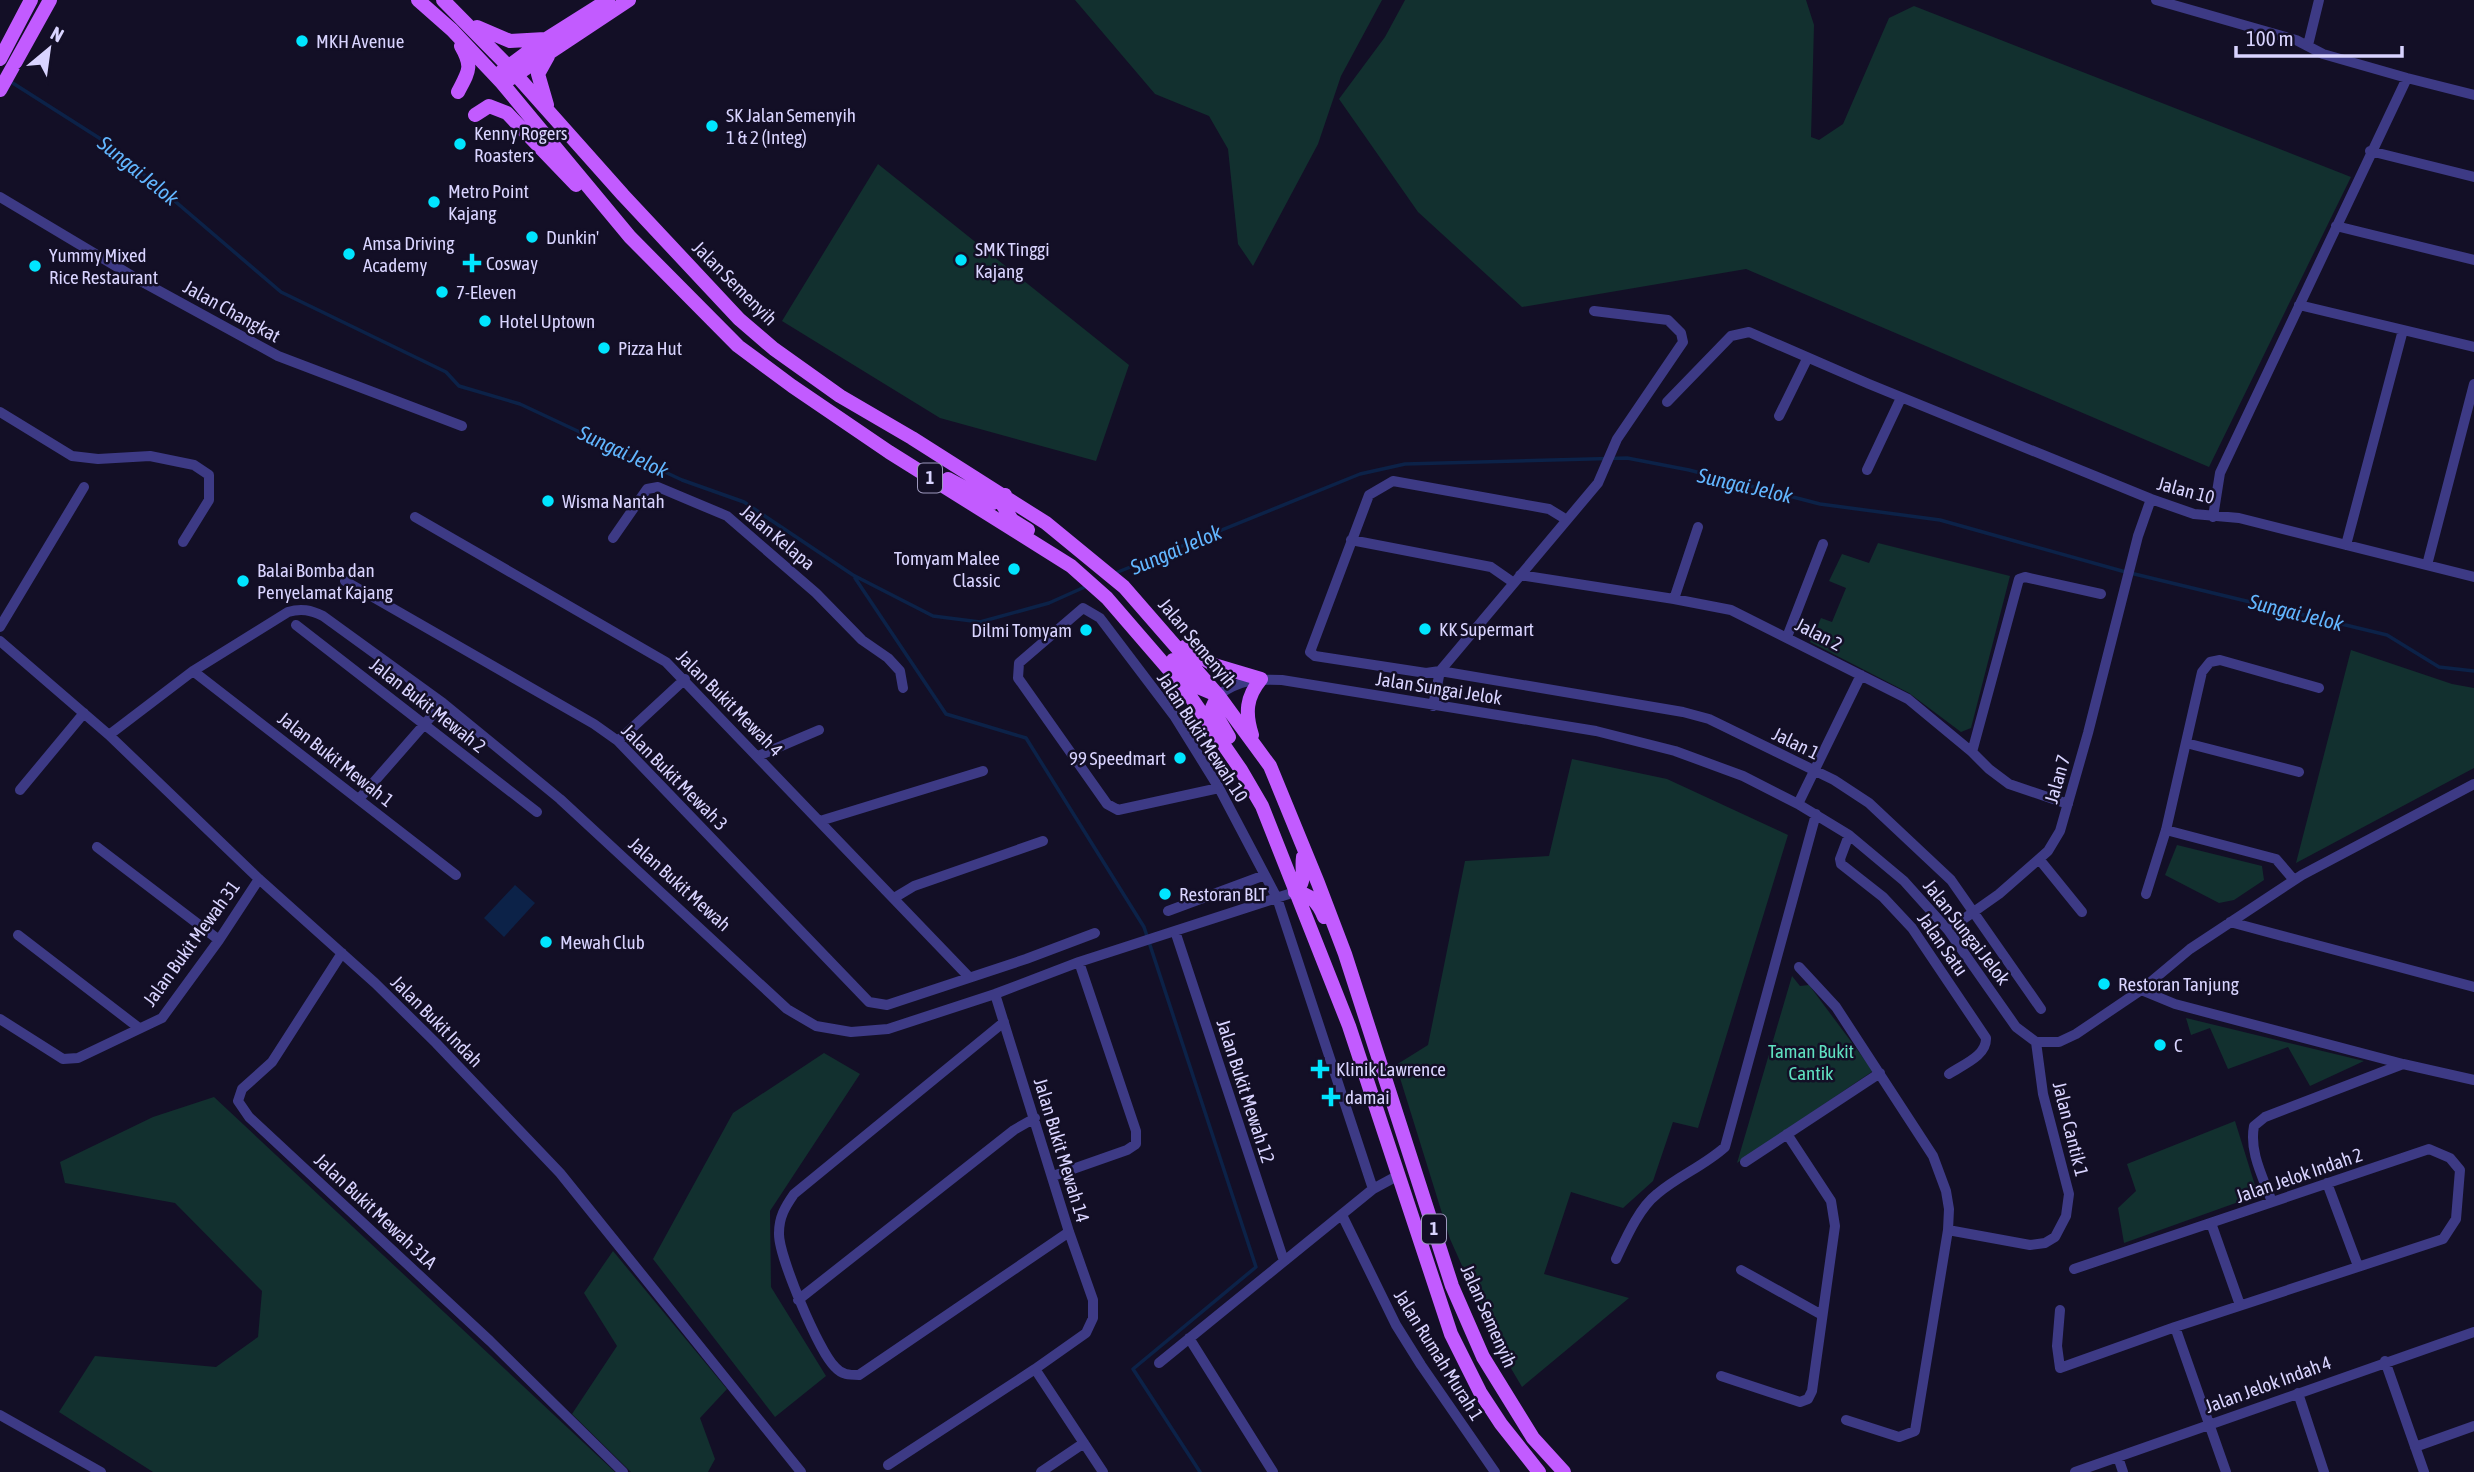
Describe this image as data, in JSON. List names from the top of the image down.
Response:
{
  "streets": {
    "main road": ["Jalan Semenyih", "1"],
    "street": [
      "Jalan Changkat",
      "Jalan 10",
      "Jalan Kelapa",
      "Jalan 2",
      "Jalan Sungai Jelok",
      "Jalan Bukit Mewah 4",
      "Jalan Bukit Mewah 2",
      "Jalan Bukit Mewah 10",
      "Jalan 1",
      "Jalan Bukit Mewah 1",
      "Jalan Bukit Mewah 3",
      "Jalan 7",
      "Jalan Bukit Mewah",
      "Jalan Bukit Mewah 31",
      "Jalan Satu",
      "Jalan Bukit Indah",
      "Jalan Bukit Mewah 12",
      "Jalan Cantik 1",
      "Jalan Bukit Mewah 14",
      "Jalan Jelok Indah 2",
      "Jalan Bukit Mewah 31A",
      "Jalan Rumah Murah 1",
      "Jalan Jelok Indah 4"
    ]
  },
  "crossings": [
    ["Jalan Semenyih", "Jalan Sungai Jelok"],
    ["Jalan Semenyih", "Jalan Bukit Mewah"],
    ["Jalan 10", "Jalan 7"],
    ["Jalan 2", "Jalan 7"],
    ["Jalan Sungai Jelok", "Jalan 7"],
    ["Jalan Sungai Jelok", "Jalan Satu"],
    ["Jalan Sungai Jelok", "Jalan Cantik 1"],
    ["Jalan Bukit Mewah 4", "Jalan Bukit Mewah 3"],
    ["Jalan Bukit Mewah 10", "Jalan Bukit Mewah"],
    ["Jalan 1", "Jalan 7"],
    ["Jalan Bukit Mewah 1", "Jalan Bukit Mewah"],
    ["Jalan Bukit Mewah", "Jalan Bukit Indah"],
    ["Jalan Bukit Mewah", "Jalan Bukit Mewah 12"],
    ["Jalan Bukit Mewah", "Jalan Bukit Mewah 14"],
    ["Jalan Bukit Mewah 31", "Jalan Bukit Indah"],
    ["Jalan Bukit Indah", "Jalan Bukit Mewah 31A"]
  ],
  "water": ["Sungai Jelok"],
  "parks": ["Taman Bukit Cantik"],
  "places": {
    "other": [
      "MKH Avenue",
      "SK Jalan Semenyih 1 & 2 (Integ)",
      "Kenny Rogers Roasters",
      "Metro Point Kajang",
      "Dunkin'",
      "Amsa Driving Academy",
      "SMK Tinggi Kajang",
      "Yummy Mixed Rice Restaurant",
      "7-Eleven",
      "Hotel Uptown",
      "Pizza Hut",
      "Wisma Nantah",
      "Tomyam Malee Classic",
      "Balai Bomba dan Penyelamat Kajang",
      "KK Supermart",
      "Dilmi Tomyam",
      "99 Speedmart",
      "Restoran BLT",
      "Mewah Club",
      "Restoran Tanjung",
      "C"
    ],
    "health": ["Cosway", "Klinik Lawrence", "damai"]
  },
  "scale_bar": "100 m",
  "north": "top right"
}
